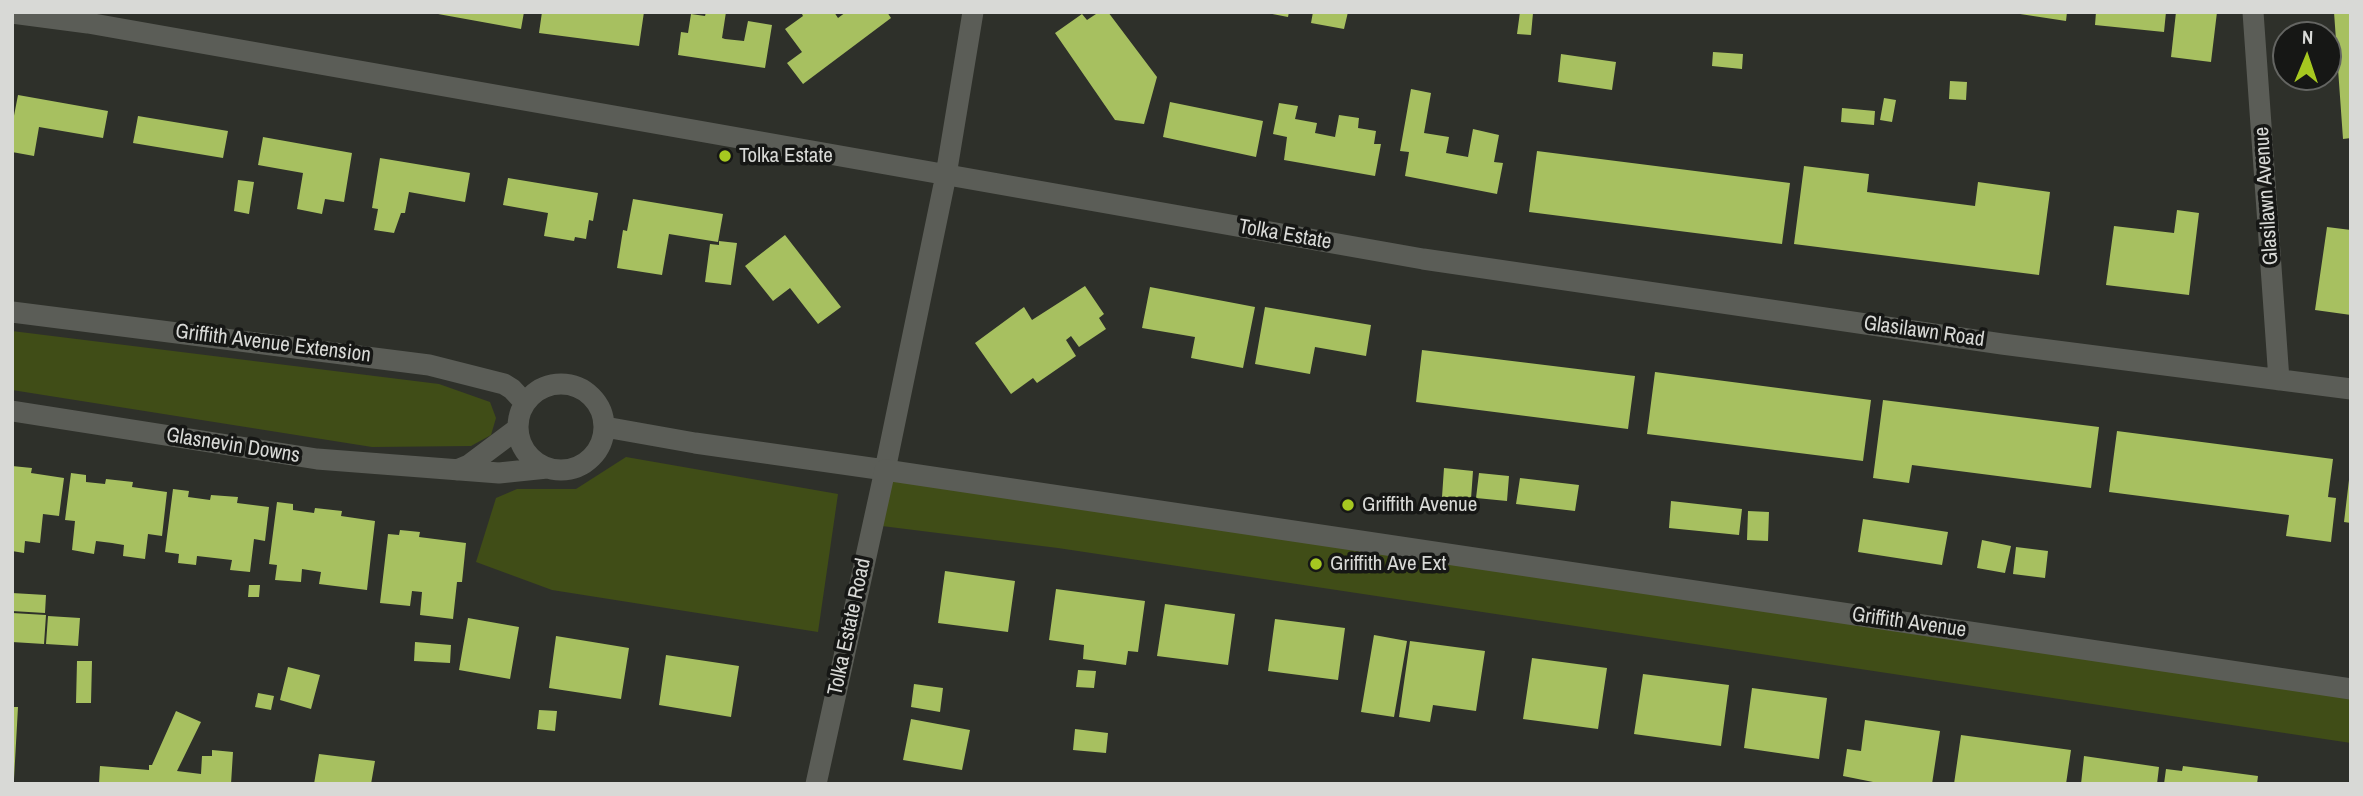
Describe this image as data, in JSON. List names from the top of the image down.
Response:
{
  "streets": {
    "street": [
      "Glasilawn Avenue",
      "Tolka Estate",
      "Glasilawn Road",
      "Griffith Avenue Extension",
      "Glasnevin Downs",
      "Griffith Avenue",
      "Tolka Estate Road"
    ]
  },
  "crossings": [
    ["Glasilawn Avenue", "Glasilawn Road"],
    ["Tolka Estate", "Glasilawn Road"],
    ["Griffith Avenue Extension", "Glasnevin Downs"],
    ["Griffith Avenue", "Tolka Estate Road"]
  ],
  "places": ["Tolka Estate", "Griffith Avenue", "Griffith Ave Ext"],
  "north": "top"
}
